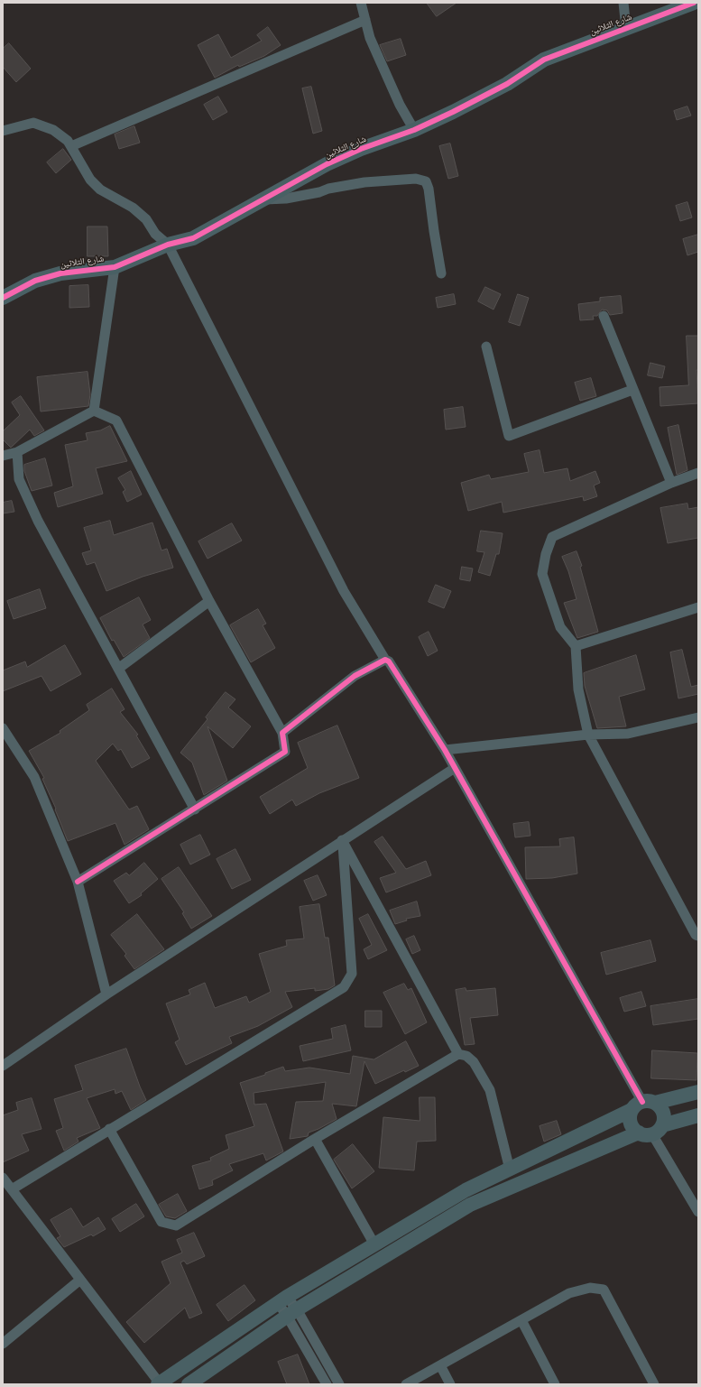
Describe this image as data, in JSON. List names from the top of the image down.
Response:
{
  "streets": {
    "street": ["شارع الثلاثين"]
  }
}
